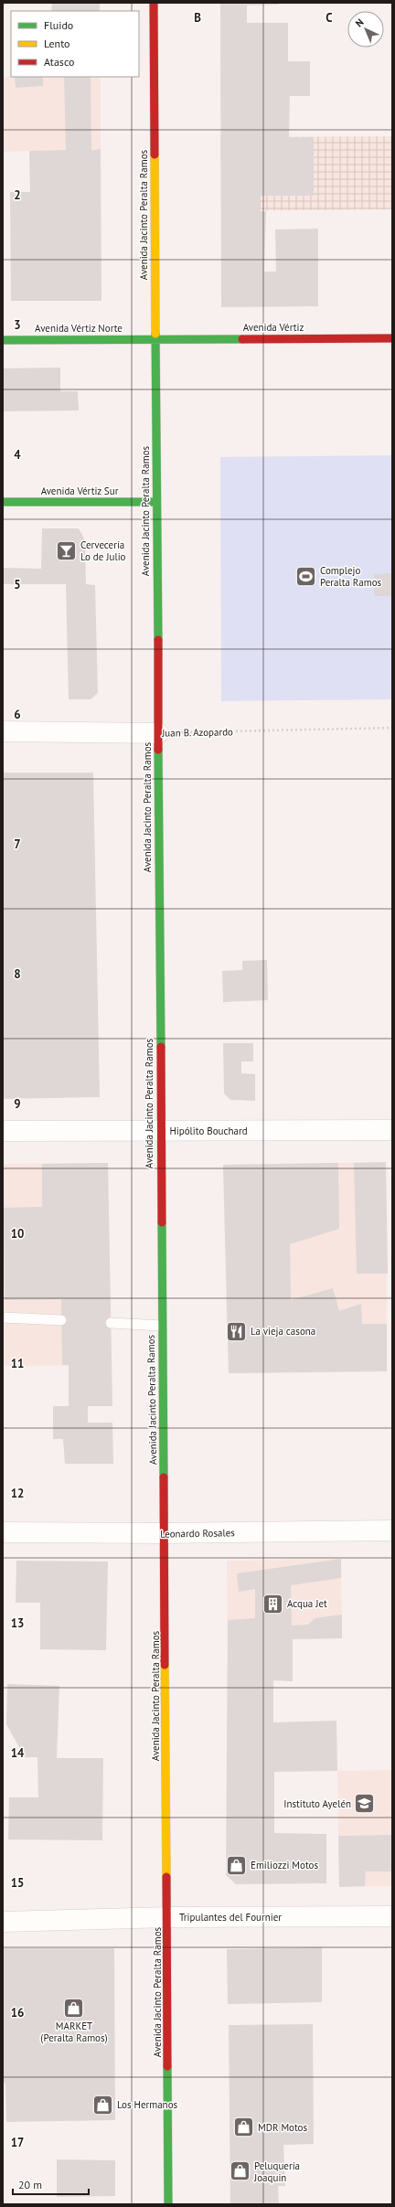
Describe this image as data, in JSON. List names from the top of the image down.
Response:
{
  "streets": {
    "main road": [
      "Avenida Jacinto Peralta Ramos",
      "Avenida Vértiz",
      "Avenida Vértiz Norte",
      "Avenida Vértiz Sur"
    ],
    "street": [
      "Juan B. Azopardo",
      "Hipólito Bouchard",
      "Leonardo Rosales",
      "Tripulantes del Fournier"
    ]
  },
  "crossings": [
    ["Avenida Jacinto Peralta Ramos", "Avenida Vértiz"],
    ["Avenida Jacinto Peralta Ramos", "Avenida Vértiz Norte"],
    ["Avenida Jacinto Peralta Ramos", "Avenida Vértiz Sur"],
    ["Avenida Jacinto Peralta Ramos", "Juan B. Azopardo"],
    ["Avenida Jacinto Peralta Ramos", "Hipólito Bouchard"],
    ["Avenida Jacinto Peralta Ramos", "Leonardo Rosales"],
    ["Avenida Jacinto Peralta Ramos", "Tripulantes del Fournier"],
    ["Avenida Vértiz", "Avenida Vértiz Norte"]
  ],
  "places": {
    "bar": ["Cervecería Lo de Julio"],
    "sports": ["Complejo Peralta Ramos"],
    "restaurant": ["La vieja casona"],
    "building": ["Acqua Jet"],
    "school or university": ["Instituto Ayelén"],
    "shop": [
      "Emiliozzi Motos",
      "MARKET (Peralta Ramos)",
      "Los Hermanos",
      "MDR Motos",
      "Peluquería Joaquin"
    ]
  },
  "legend": ["Fluido", "Lento", "Atasco"],
  "scale_bar": "20 m",
  "north": "top left",
  "grid": {
    "columns": ["B", "C"],
    "rows": [
      "2",
      "3",
      "4",
      "5",
      "6",
      "7",
      "8",
      "9",
      "10",
      "11",
      "12",
      "13",
      "14",
      "15",
      "16",
      "17"
    ]
  }
}
